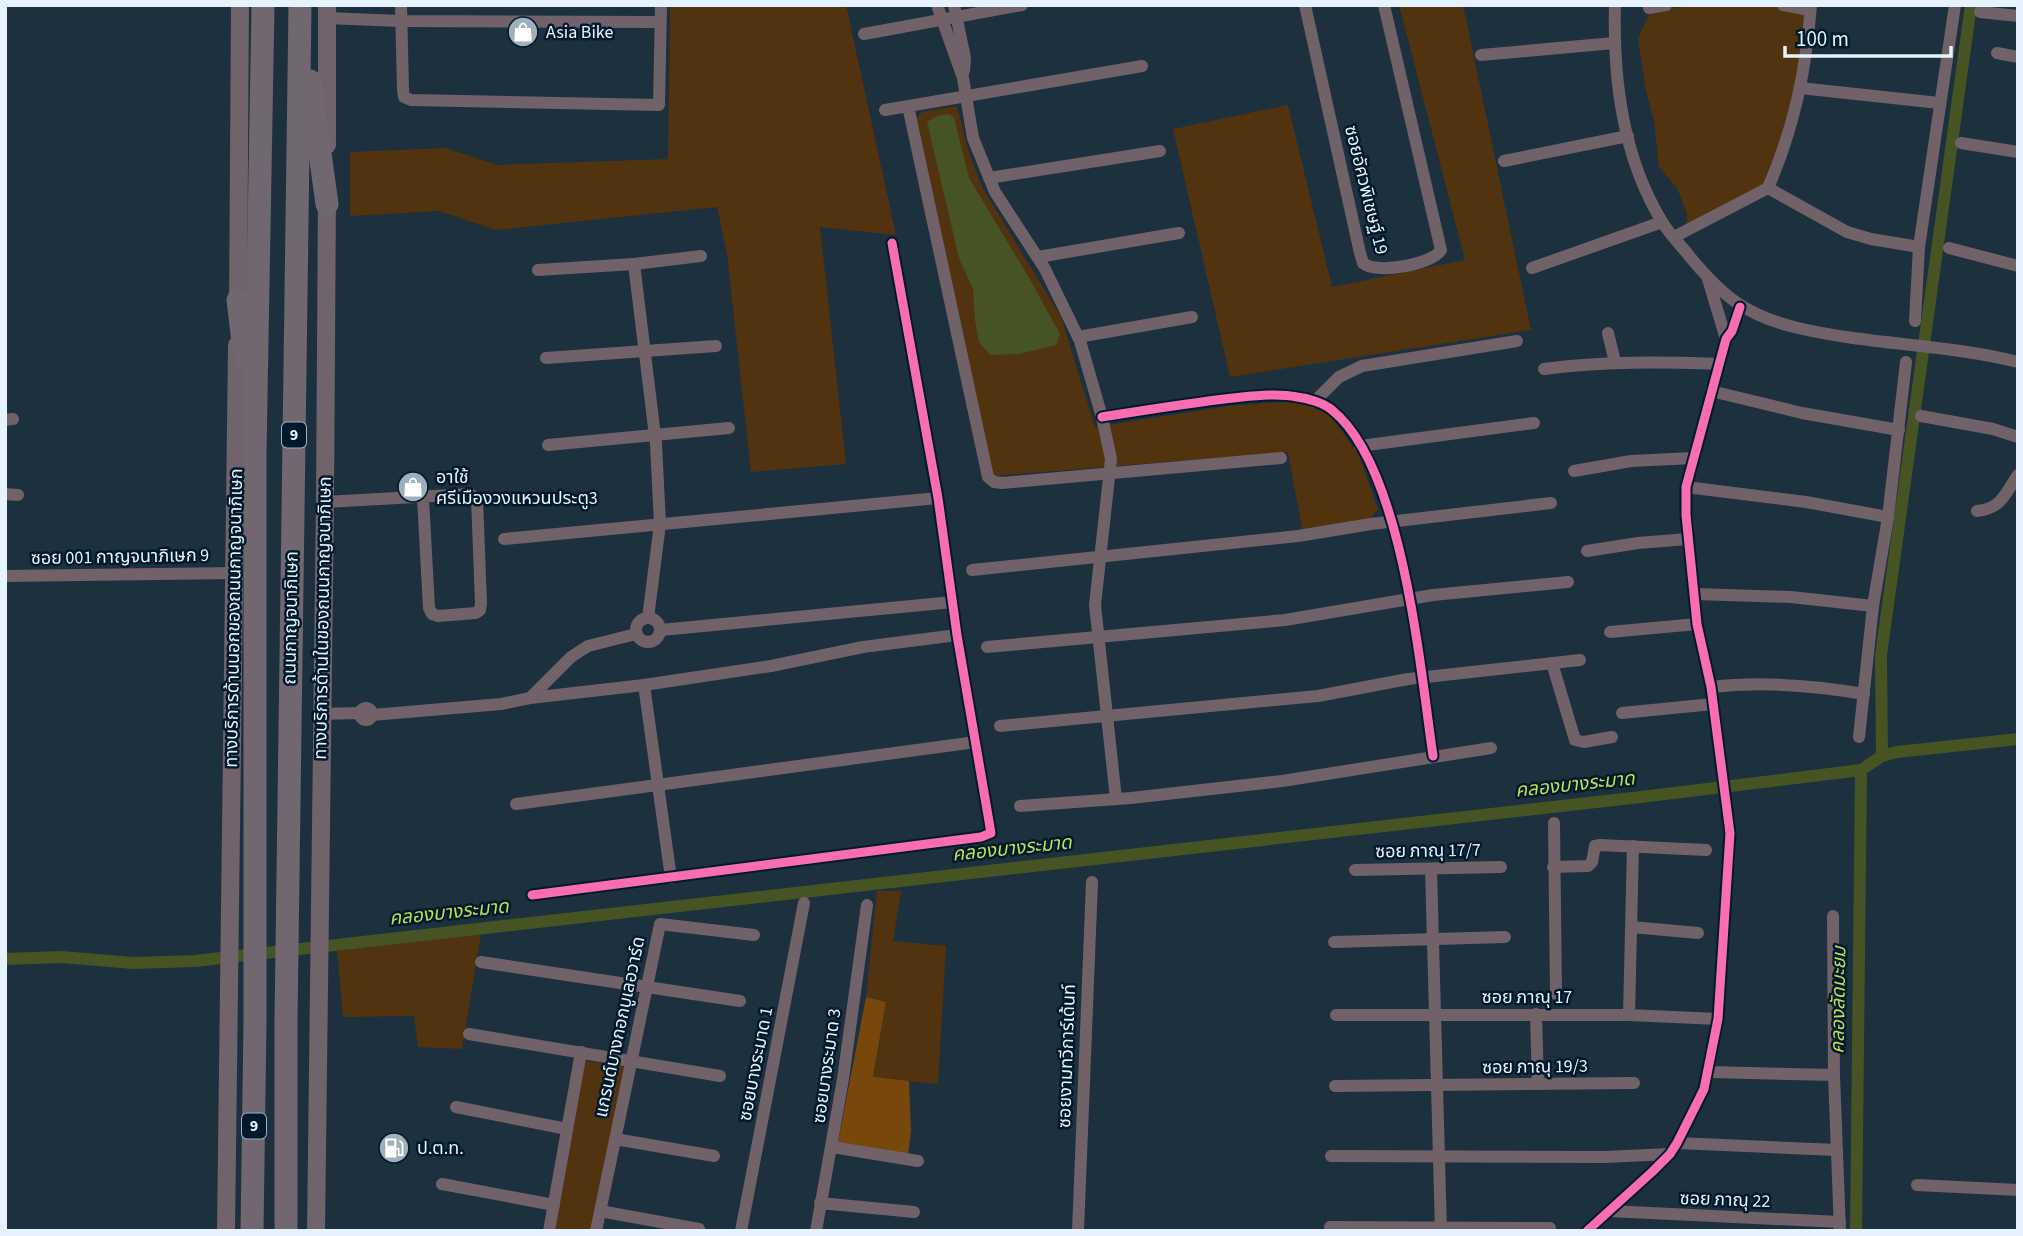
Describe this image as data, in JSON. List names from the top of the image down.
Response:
{
  "streets": {
    "highway": ["9", "ถนนกาญจนาภิเษก"],
    "main road": ["ทางบริการด้านนอกของถนนกาญจนาภิเษก", "ทางบริการด้านในของถนนกาญจนาภิเษก"],
    "street": [
      "ซอยอัศวพิเชษฐ์ 19",
      "ซอย 001 กาญจนาภิเษก 9",
      "ซอย ภาณุ 17/7",
      "ซอย ภาณุ 17",
      "แกรนด์บางกอกบูเลอวาร์ด",
      "ซอยงามทวีการ์เด้นท์",
      "ซอยบางระมาด 1",
      "ซอยบางระมาด 3",
      "ซอย ภาณุ 19/3",
      "ซอย ภาณุ 22"
    ]
  },
  "crossings": [
    ["ซอย 001 กาญจนาภิเษก 9", "ทางบริการด้านนอกของถนนกาญจนาภิเษก"]
  ],
  "water": ["คลองบางระมาด", "คลองลัดมะยม"],
  "places": {
    "shop": ["Asia Bike", "อาใช้ ศรีเมืองวงแหวนประตู3"],
    "fuel station": ["ป.ต.ท."]
  },
  "scale_bar": "100 m"
}
